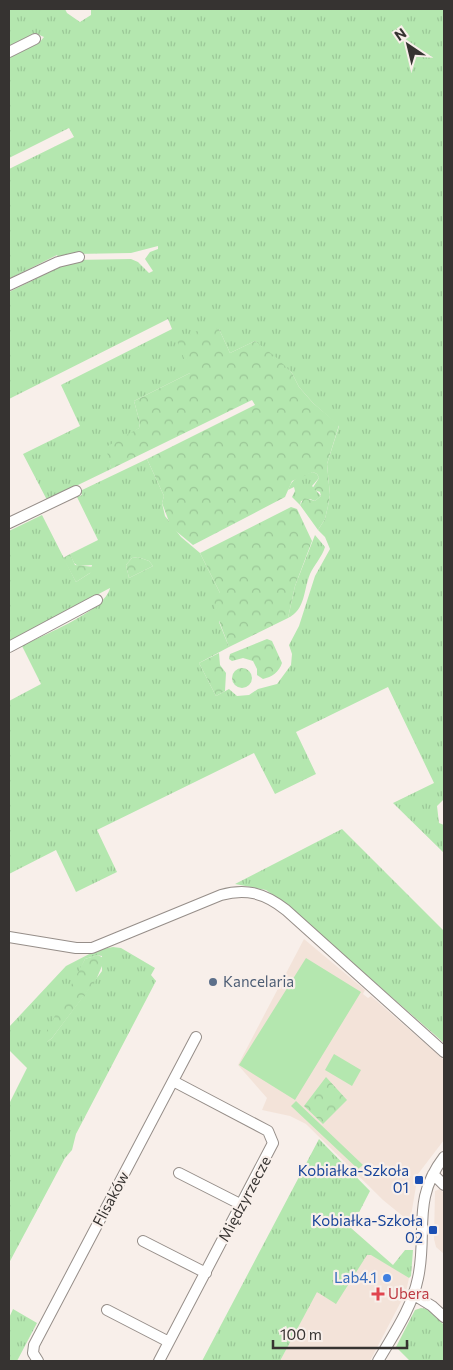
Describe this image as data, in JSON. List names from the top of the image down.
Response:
{
  "streets": {
    "street": ["Flisaków", "Międzyrzecze"]
  },
  "crossings": [
    ["Flisaków", "Międzyrzecze"]
  ],
  "places": {
    "other": ["Kancelaria", "Lab4.1"],
    "transit": ["Kobiałka-Szkoła 01", "Kobiałka-Szkoła 02"],
    "health": ["Ubera"]
  },
  "scale_bar": "100 m",
  "north": "top left"
}
